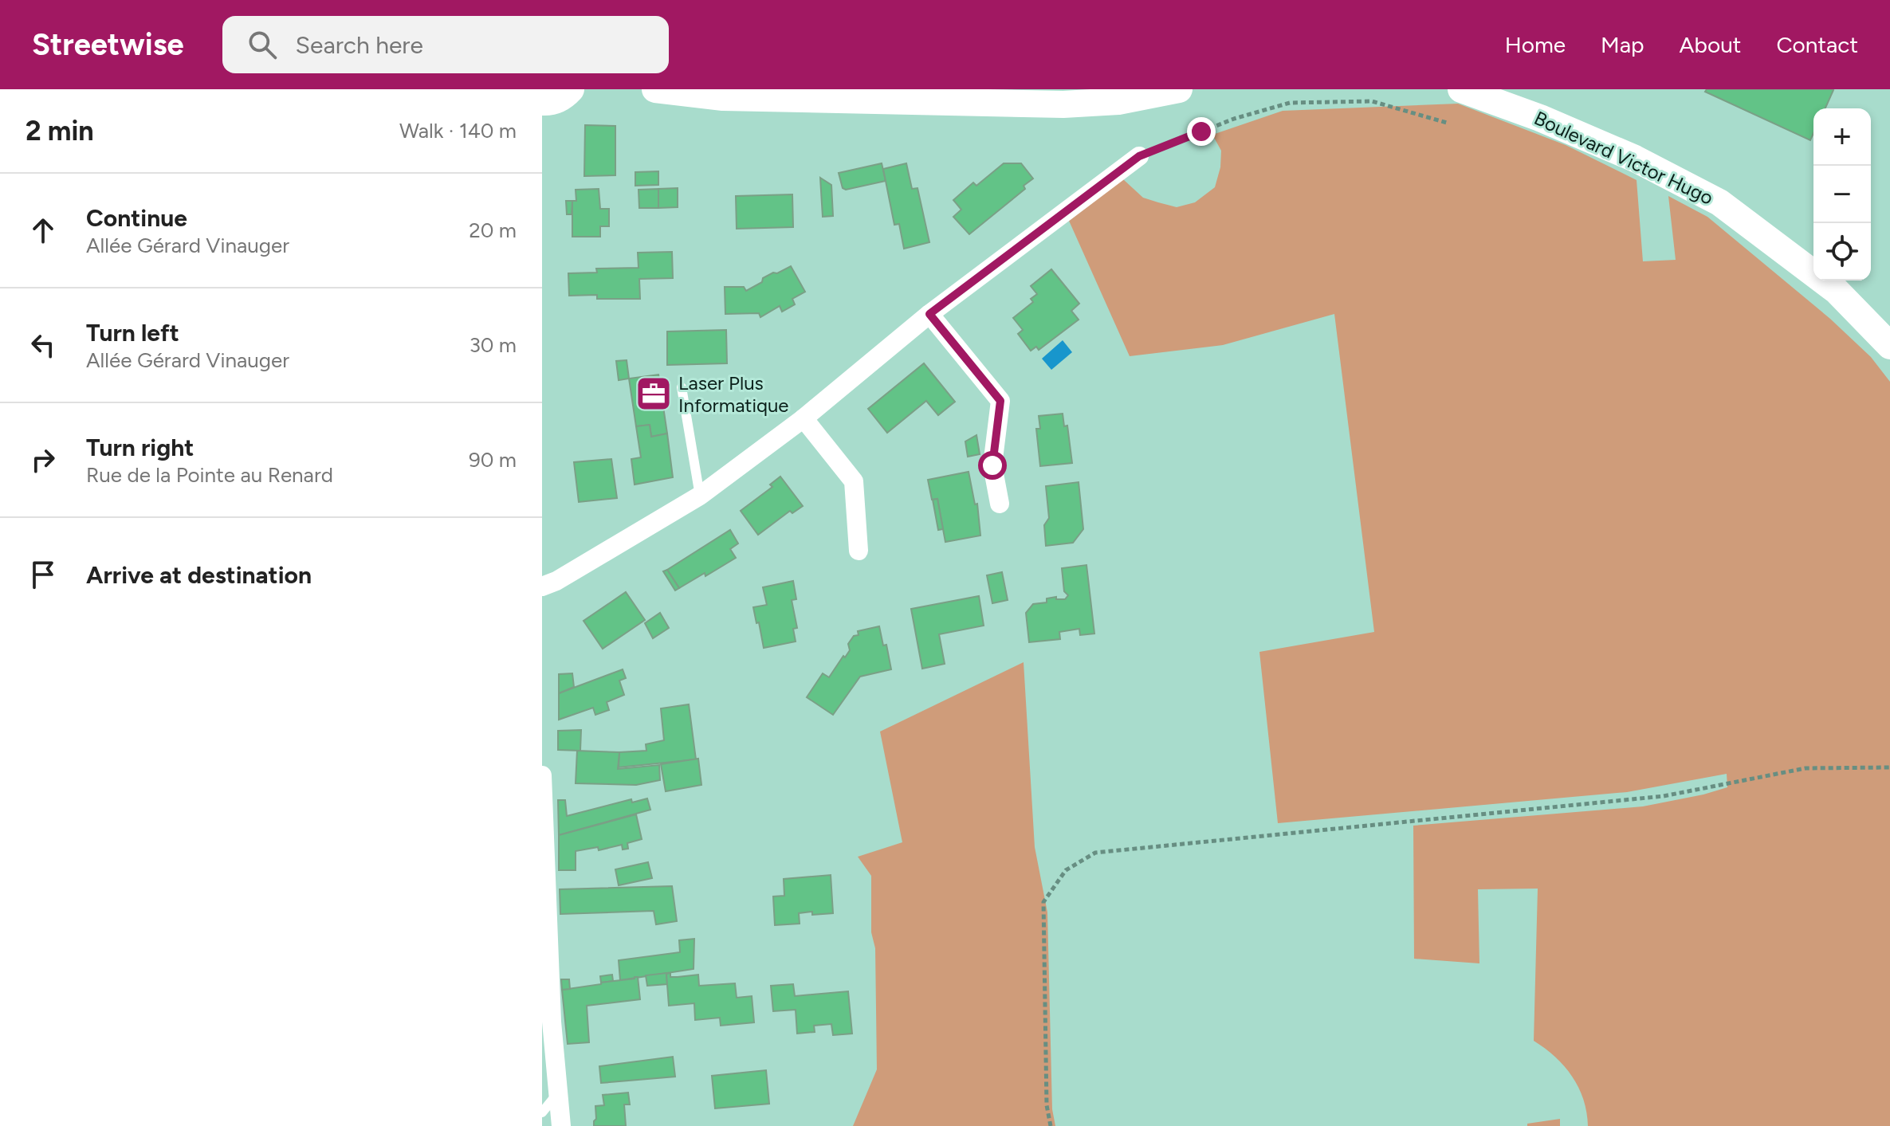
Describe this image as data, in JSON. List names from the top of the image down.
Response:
{
  "streets": {
    "main road": ["Boulevard Victor Hugo"]
  },
  "places": {
    "office": ["Laser Plus Informatique"]
  },
  "page": {
    "header": "Streetwise",
    "search": "Search here",
    "nav": [
      "Home",
      "Map",
      "About",
      "Contact"
    ],
    "heading": ["2 min", "Walk · 140 m"],
    "map_buttons": ["+", "−"],
    "list": [
      ["Continue", "Allée Gérard Vinauger", "20 m"],
      ["Turn left", "Allée Gérard Vinauger", "30 m"],
      ["Turn right", "Rue de la Pointe au Renard", "90 m"],
      "Arrive at destination"
    ]
  }
}
